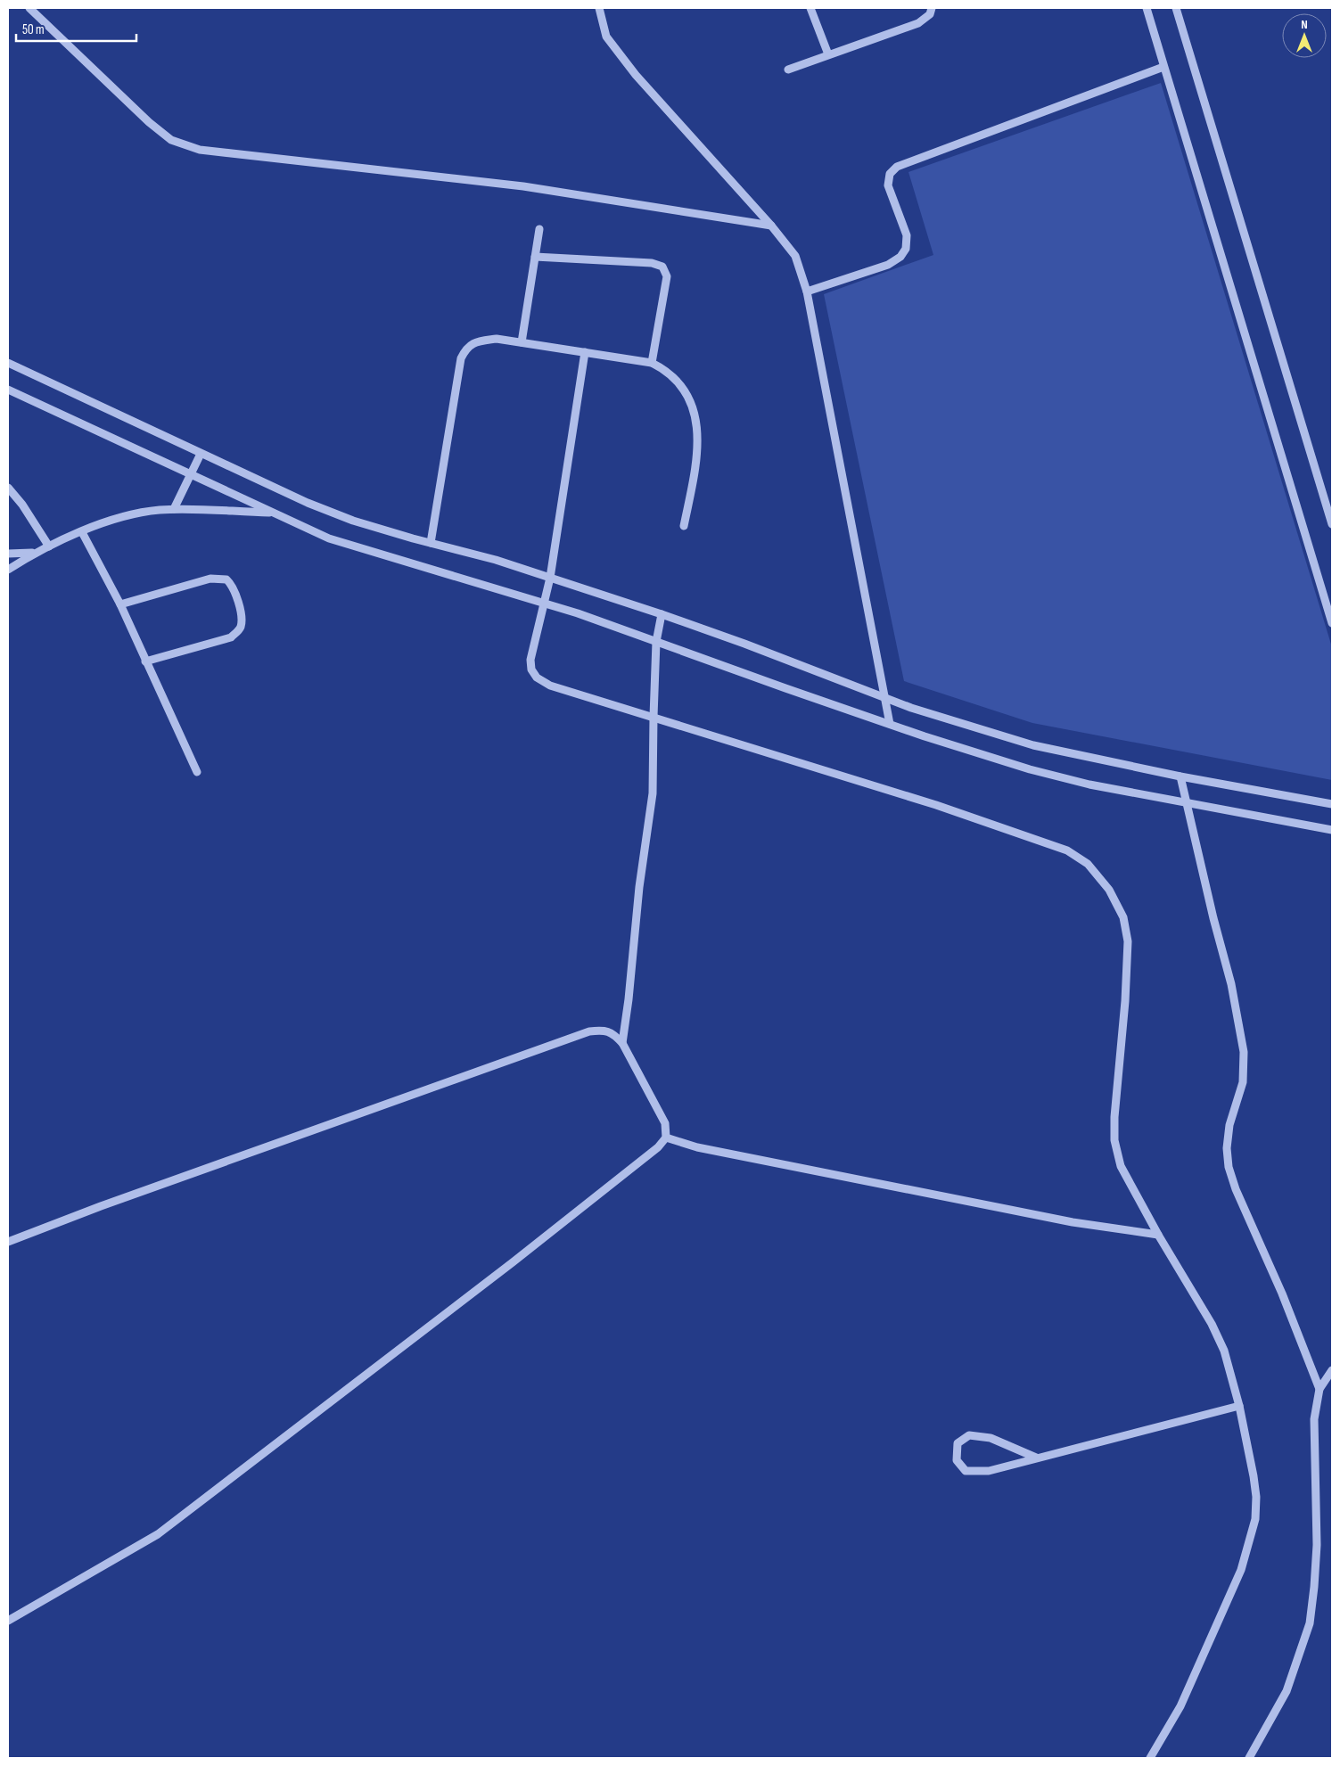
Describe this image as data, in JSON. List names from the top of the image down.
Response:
{
  "scale_bar": "50 m",
  "north": "top"
}
